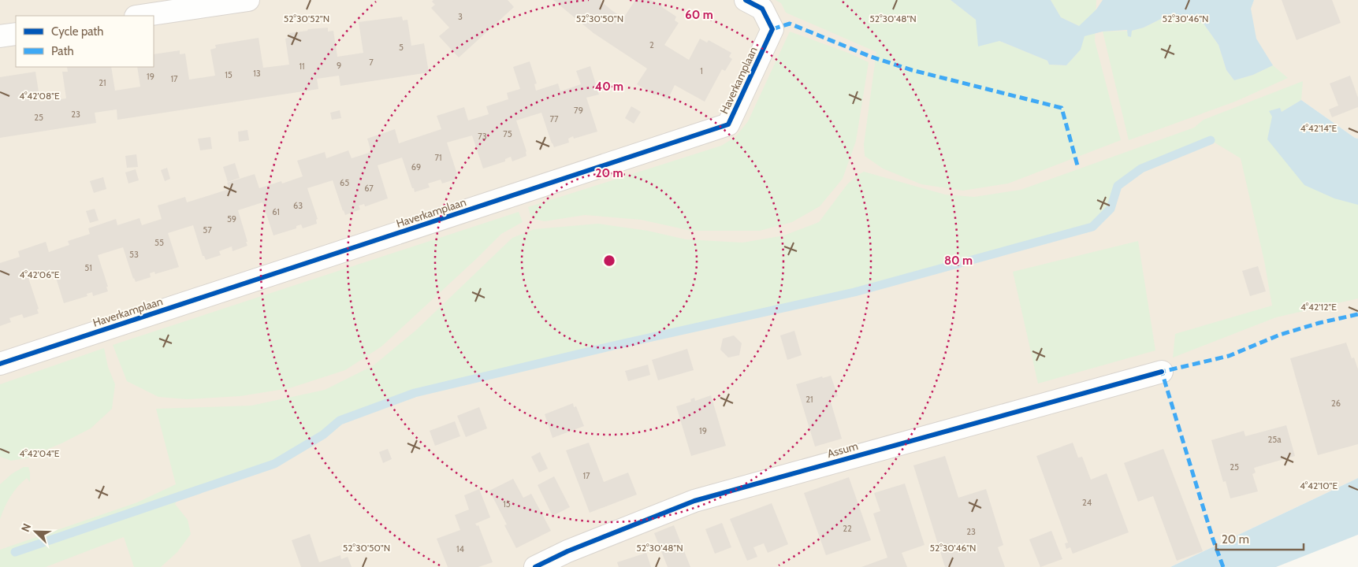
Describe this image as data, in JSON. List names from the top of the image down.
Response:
{
  "streets": {
    "street": ["Haverkamplaan", "Assum"]
  },
  "house_numbers": [
    "3",
    "2",
    "5",
    "7",
    "9",
    "11",
    "1",
    "13",
    "15",
    "19",
    "17",
    "21",
    "79",
    "23",
    "25",
    "77",
    "75",
    "73",
    "71",
    "69",
    "65",
    "67",
    "63",
    "61",
    "59",
    "57",
    "55",
    "53",
    "51",
    "21",
    "26",
    "19",
    "25a",
    "25",
    "17",
    "24",
    "15",
    "22",
    "23",
    "14"
  ],
  "legend": ["Cycle path", "Path"],
  "scale_bar": "20 m",
  "north": "top left",
  "coordinates": [
    "52°30'52\"N",
    "52°30'50\"N",
    "52°30'48\"N",
    "52°30'46\"N",
    "4°42'08\"E",
    "4°42'14\"E",
    "4°42'06\"E",
    "4°42'12\"E",
    "4°42'04\"E",
    "4°42'10\"E"
  ],
  "rings": [
    "60 m",
    "40 m",
    "20 m",
    "80 m"
  ]
}
